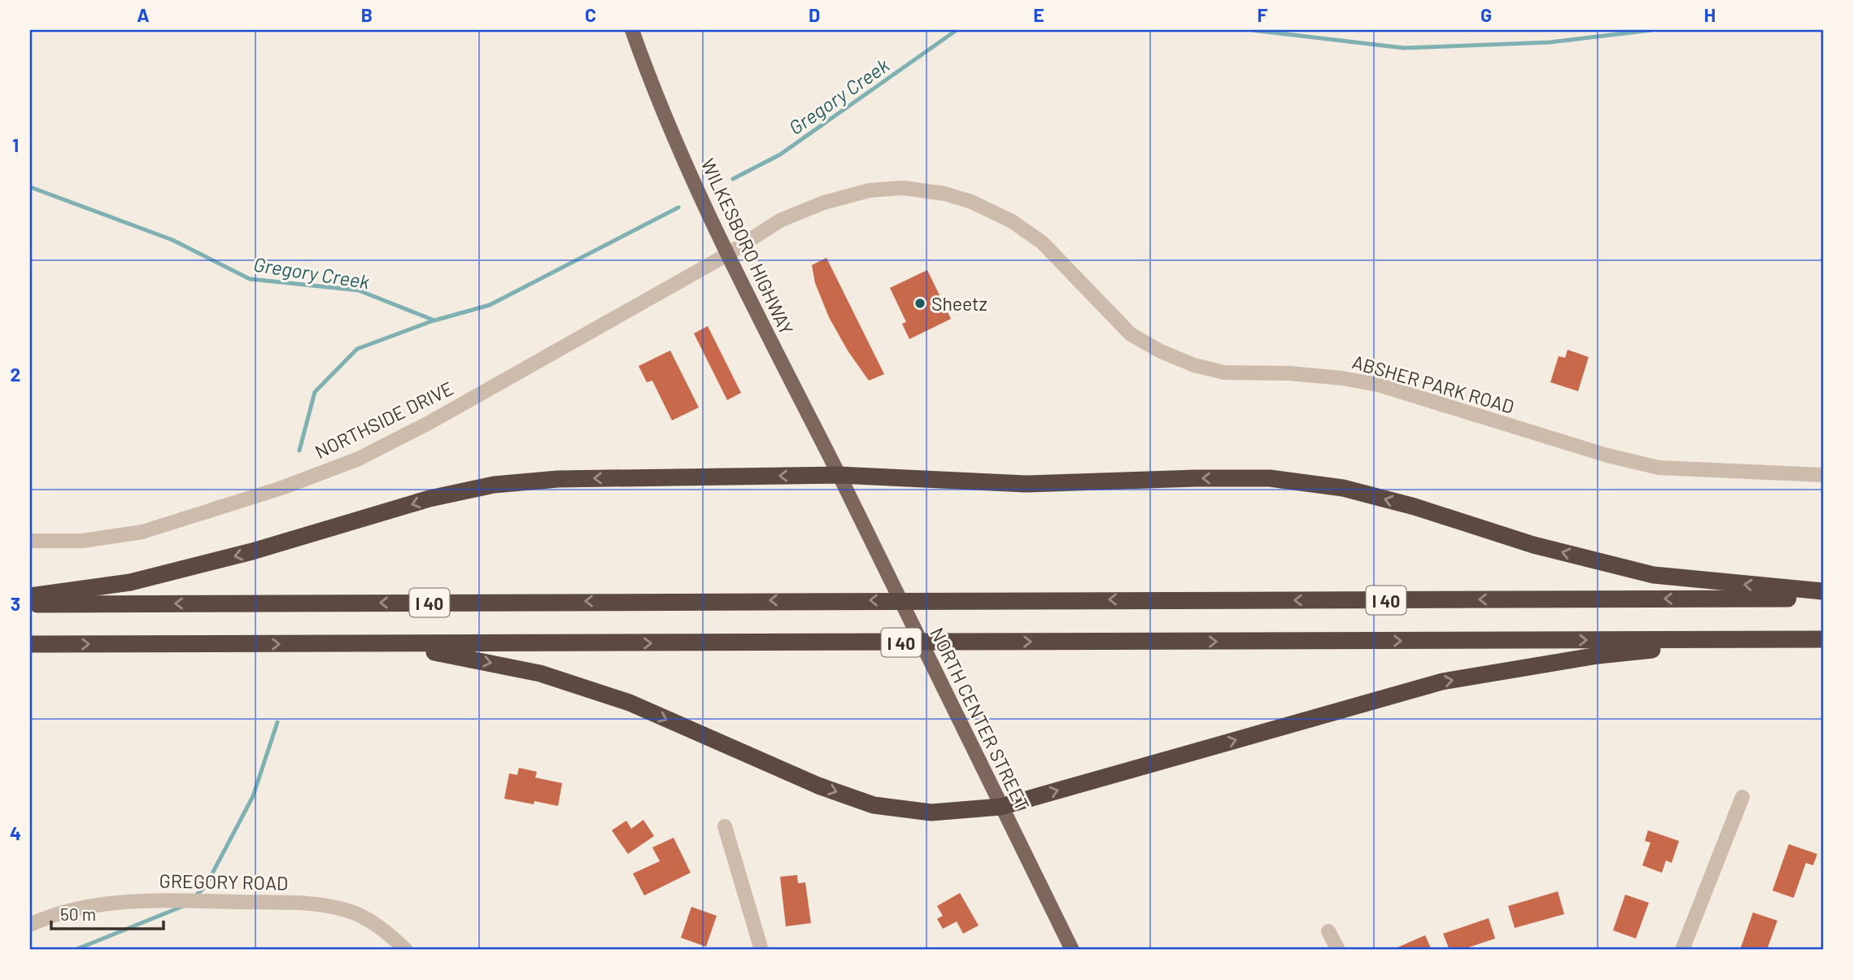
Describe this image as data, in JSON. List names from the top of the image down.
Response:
{
  "streets": {
    "highway": ["I 40"],
    "main road": ["WILKESBORO HIGHWAY", "NORTH CENTER STREET"],
    "street": ["ABSHER PARK ROAD", "NORTHSIDE DRIVE", "GREGORY ROAD"]
  },
  "crossings": [
    ["WILKESBORO HIGHWAY", "ABSHER PARK ROAD"],
    ["WILKESBORO HIGHWAY", "NORTHSIDE DRIVE"],
    ["WILKESBORO HIGHWAY", "NORTH CENTER STREET"],
    ["ABSHER PARK ROAD", "NORTHSIDE DRIVE"]
  ],
  "water": ["Gregory Creek"],
  "places": ["Sheetz"],
  "scale_bar": "50 m",
  "grid": {
    "columns": [
      "A",
      "B",
      "C",
      "D",
      "E",
      "F",
      "G",
      "H"
    ],
    "rows": [
      "1",
      "2",
      "3",
      "4"
    ]
  }
}
